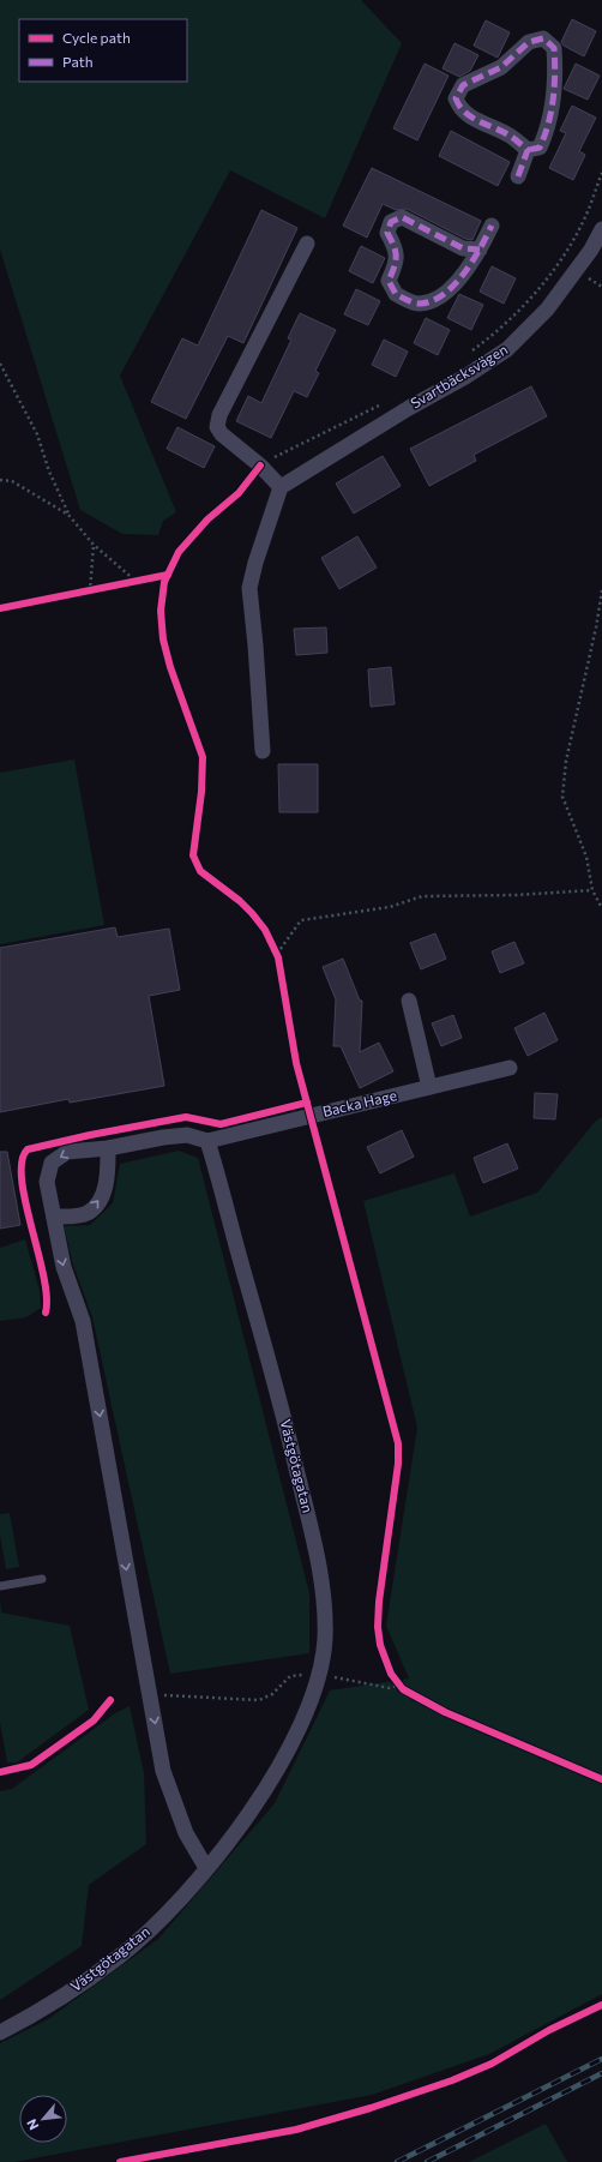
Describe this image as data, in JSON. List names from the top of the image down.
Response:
{
  "streets": {
    "street": ["Svartbäcksvägen", "Backa Hage", "Västgötagatan"]
  },
  "crossings": [
    ["Backa Hage", "Västgötagatan"]
  ],
  "legend": ["Cycle path", "Path"],
  "north": "bottom left"
}
